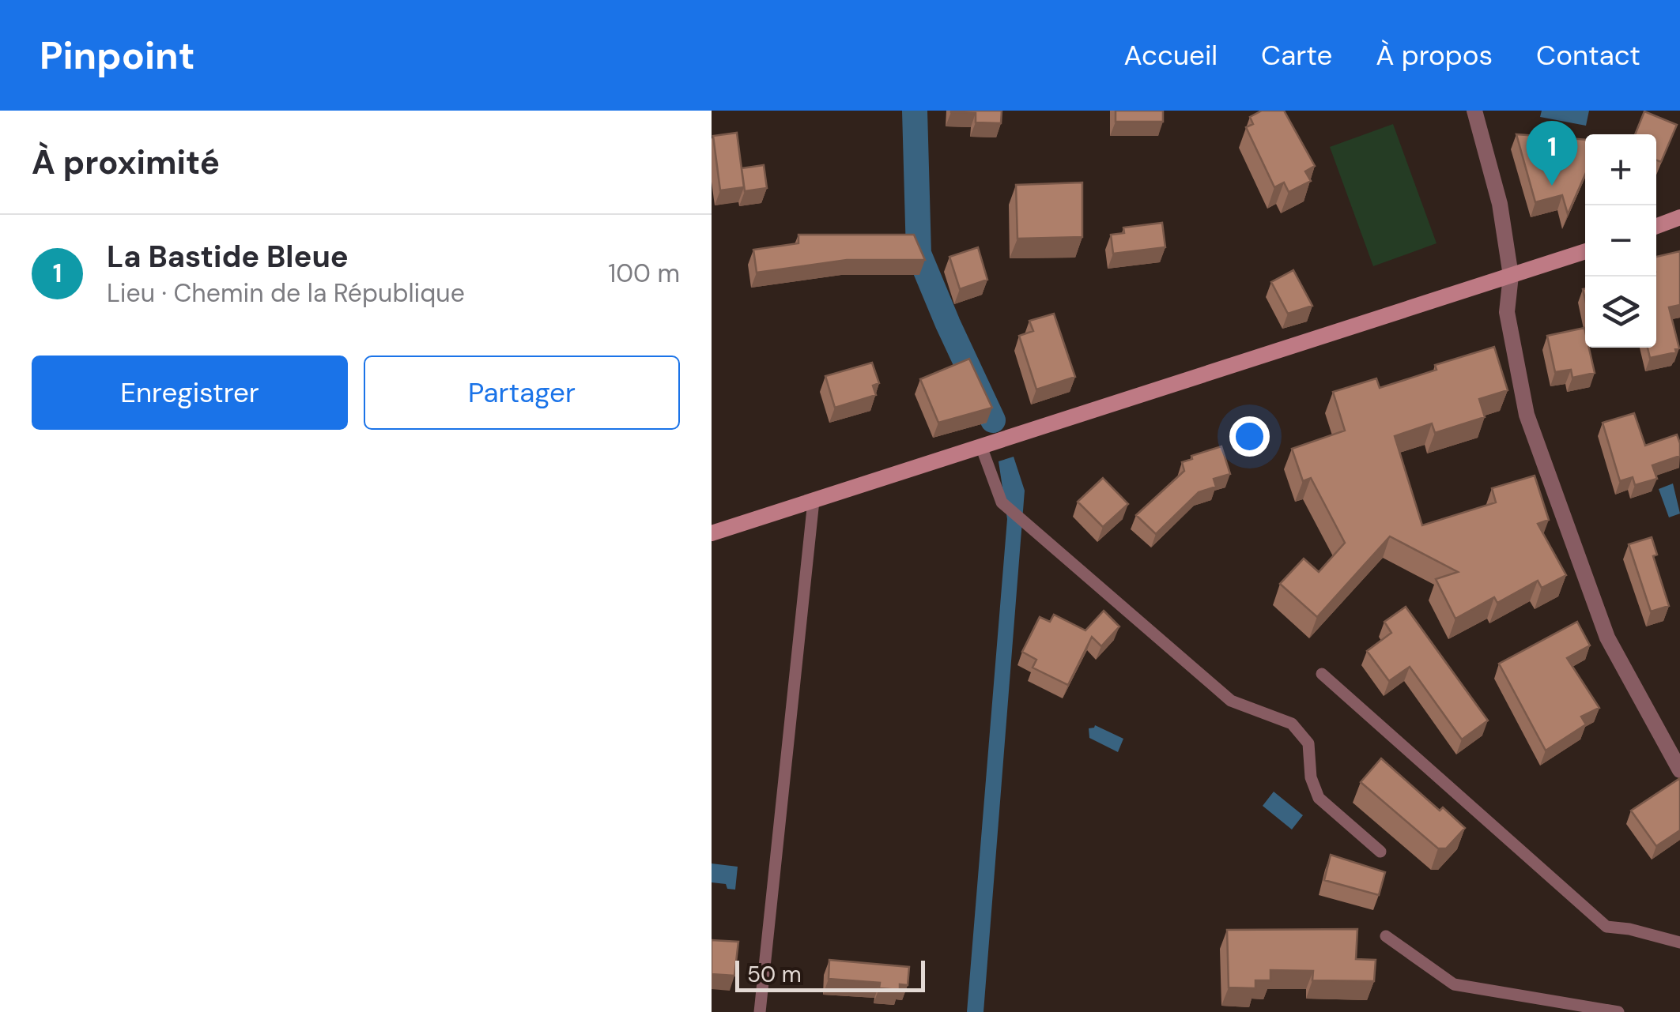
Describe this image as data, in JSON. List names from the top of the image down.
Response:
{
  "scale_bar": "50 m",
  "page": {
    "header": "Pinpoint",
    "nav": [
      "Accueil",
      "Carte",
      "À propos",
      "Contact"
    ],
    "heading": "À proximité",
    "pins": "1",
    "map_buttons": ["+", "−"],
    "list": [
      {
        "mark": "1",
        "name": "La Bastide Bleue",
        "note": "Lieu · Chemin de la République",
        "value": "100 m"
      }
    ],
    "buttons": ["Enregistrer", "Partager"],
    "scale": "50 m"
  }
}
